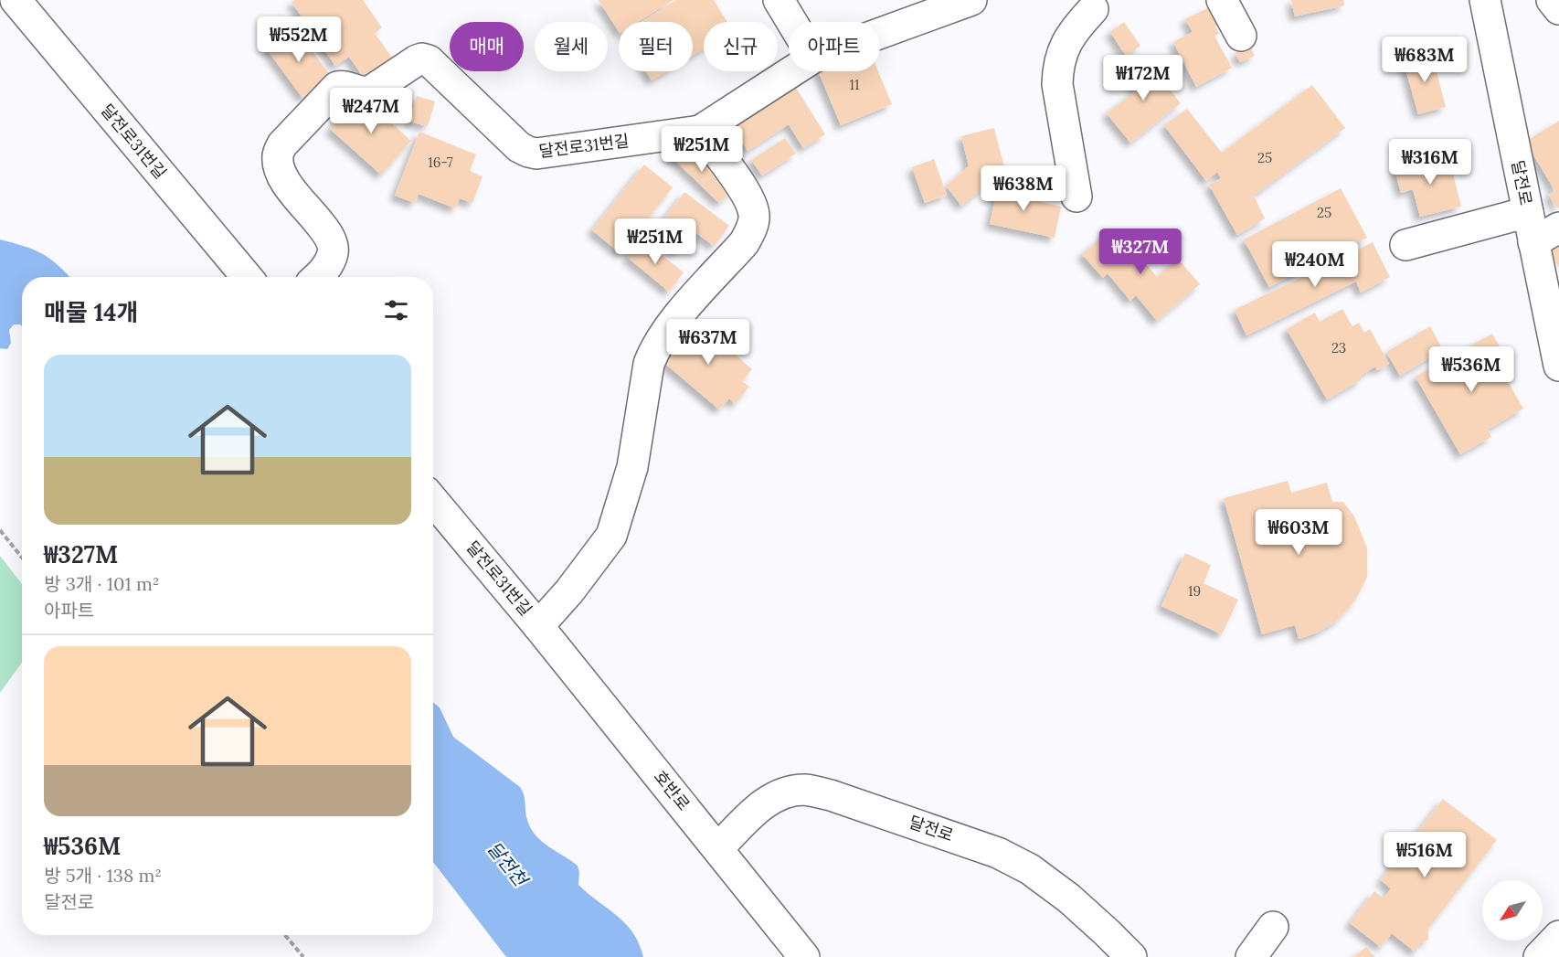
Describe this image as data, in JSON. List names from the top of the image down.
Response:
{
  "streets": {
    "street": ["달전로31번길", "달전로", "호반로"]
  },
  "crossings": [
    ["달전로31번길", "호반로"],
    ["달전로", "호반로"]
  ],
  "water": ["달전천"],
  "house_numbers": [
    "11",
    "25",
    "16-7",
    "25",
    "23",
    "19"
  ],
  "north": "bottom left",
  "page": {
    "price": [
      "₩552M",
      "₩683M",
      "₩172M",
      "₩247M",
      "₩251M",
      "₩316M",
      "₩638M",
      "₩251M",
      "₩327M",
      "₩240M",
      "₩637M",
      "₩536M",
      "₩603M",
      "₩516M"
    ],
    "chip": [
      "매매",
      "월세",
      "필터",
      "신규",
      "아파트"
    ],
    "heading": "매물 14개",
    "list": [
      {
        "name": "₩327M",
        "note": "방 3개 · 101 m² · 아파트"
      },
      {
        "name": "₩536M",
        "note": "방 5개 · 138 m² · 달전로"
      }
    ]
  }
}
